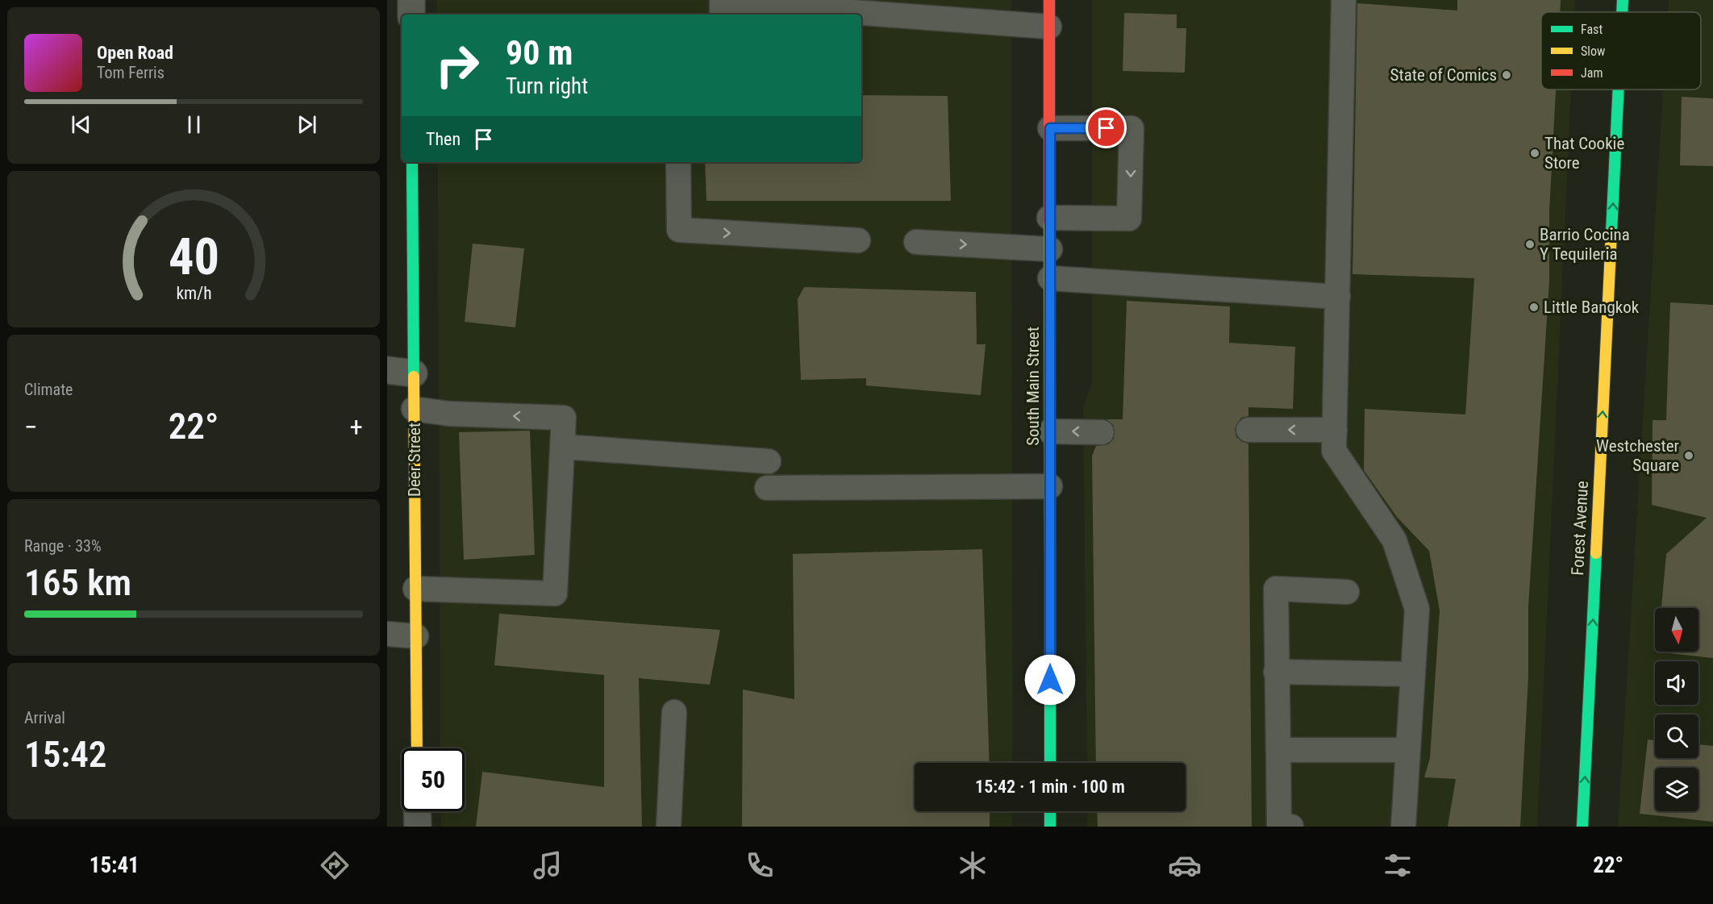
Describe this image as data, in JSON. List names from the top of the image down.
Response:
{
  "streets": {
    "street": ["South Main Street", "Deer Street", "Forest Avenue"]
  },
  "one_way": ["Forest Avenue"],
  "places": [
    "State of Comics",
    "That Cookie Store",
    "Barrio Cocina Y Tequileria",
    "Little Bangkok",
    "Westchester Square"
  ],
  "legend": ["Fast", "Slow", "Jam"],
  "north": "bottom",
  "page": {
    "turn": ["90 m", "Turn right"],
    "song": ["Open Road", "Tom Ferris"],
    "then": "Then",
    "tile": [
      "Climate",
      ["Range · 33%", "165 km"],
      ["Arrival", "15:42"]
    ],
    "heat": ["−", "22°", "+"],
    "limit": "50",
    "trip": "15:42 · 1 min · 100 m",
    "tabs": ["15:41", "22°"],
    "gauge": ["40", "km/h"]
  }
}
